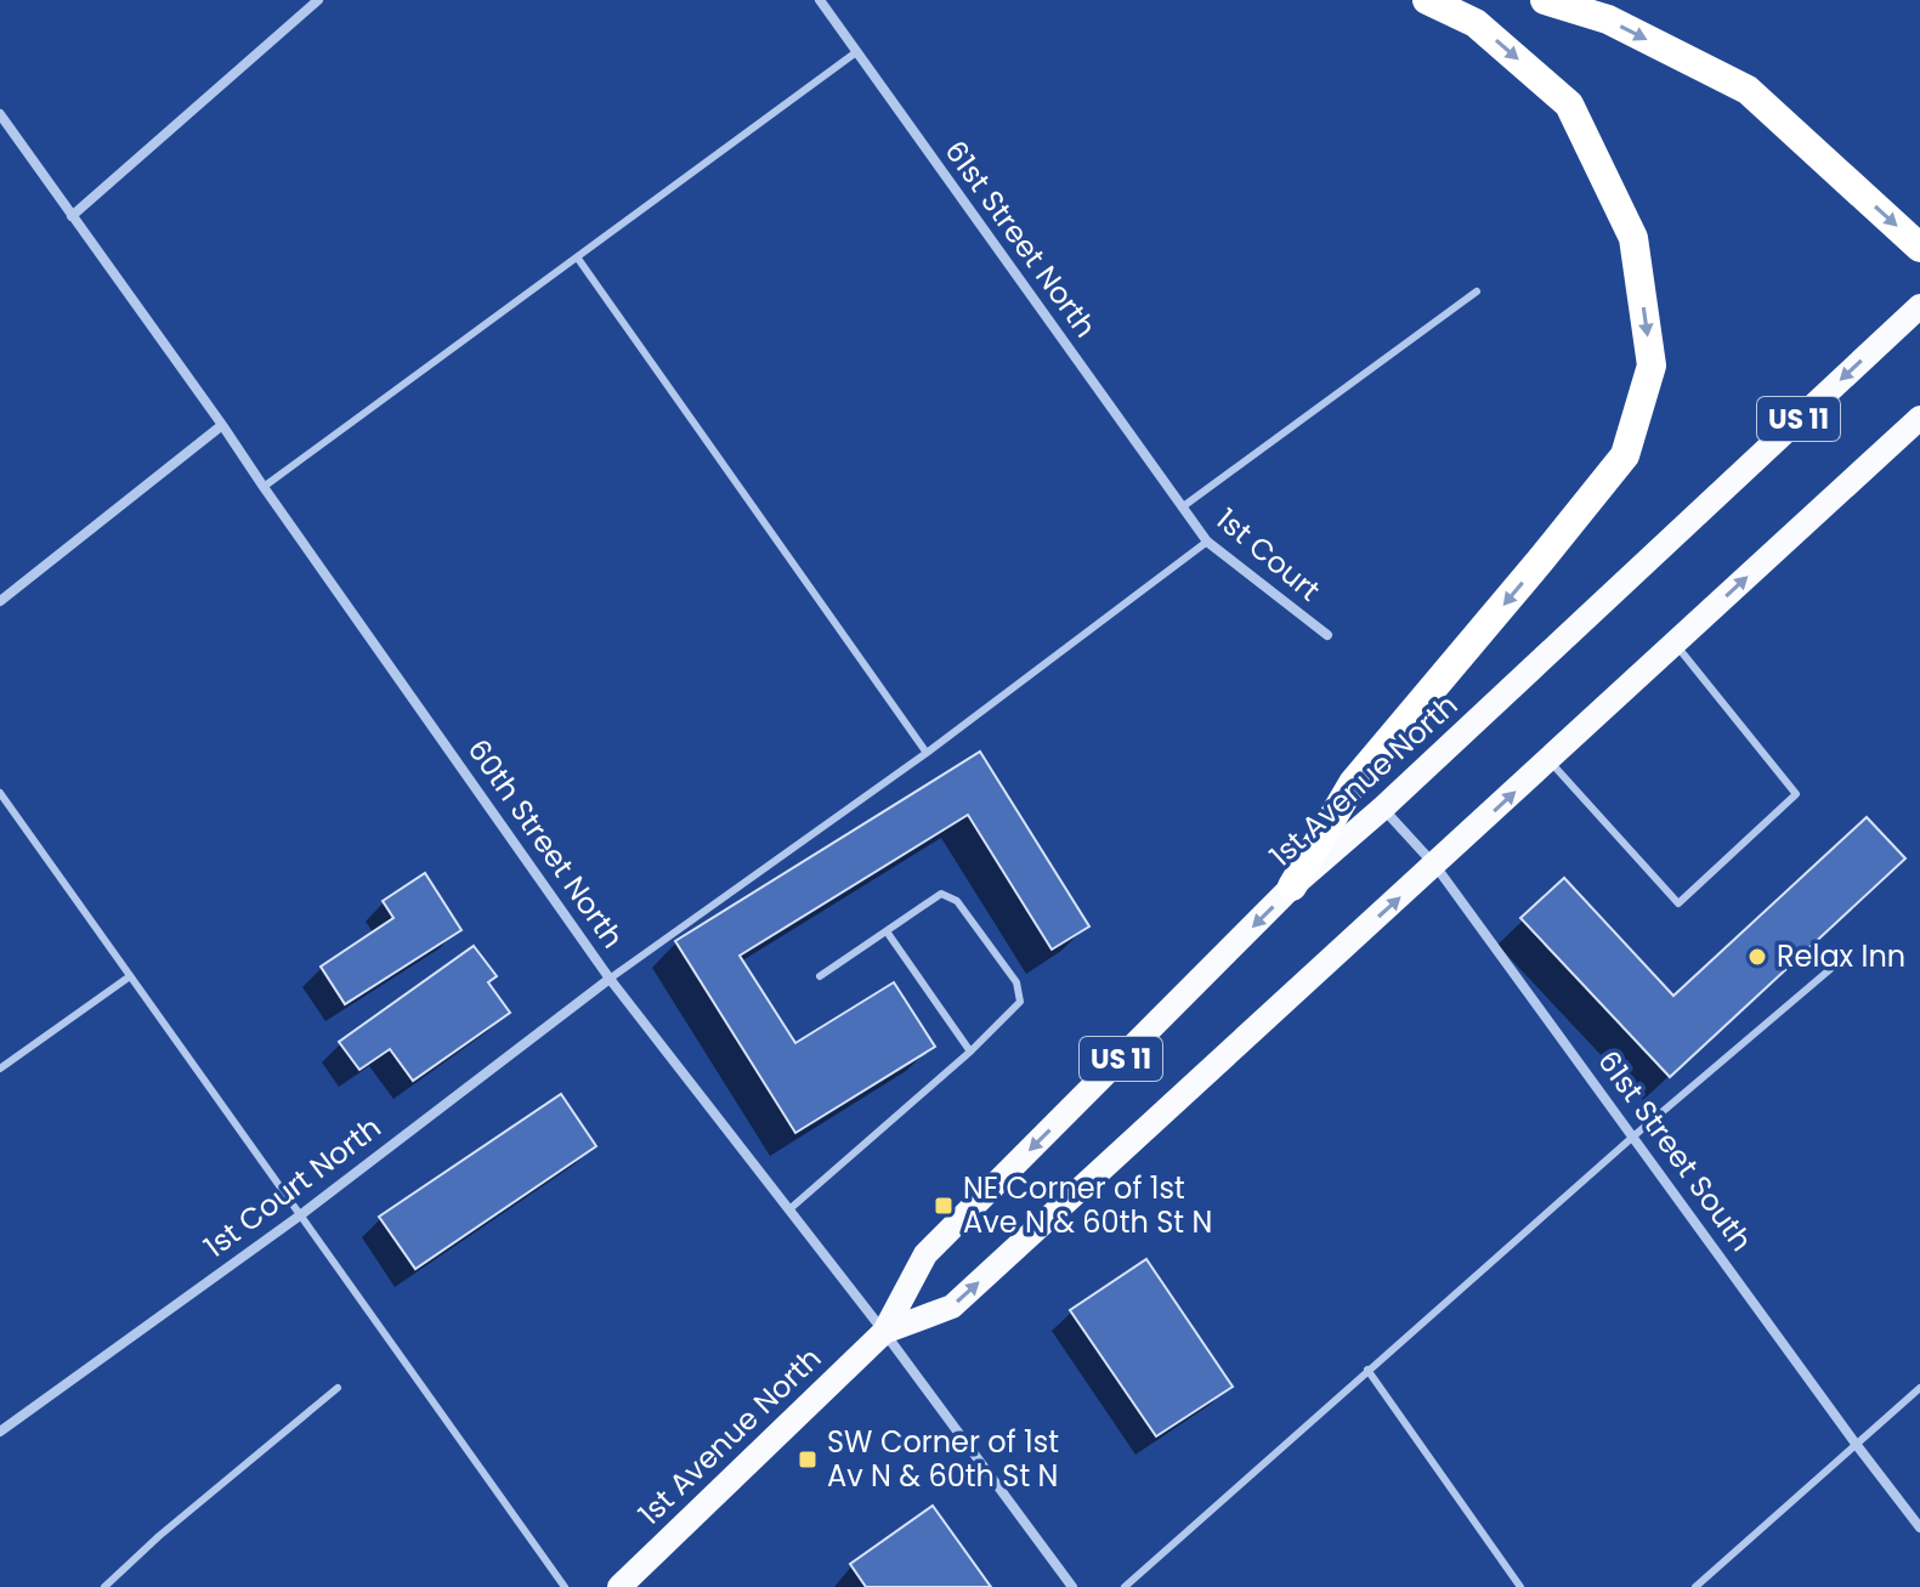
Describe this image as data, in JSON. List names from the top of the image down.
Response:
{
  "streets": {
    "main road": ["US 11", "1st Avenue North"],
    "street": [
      "61st Street North",
      "1st Court",
      "60th Street North",
      "61st Street South",
      "1st Court North"
    ]
  },
  "crossings": [
    ["61st Street North", "1st Court"],
    ["1st Avenue North", "60th Street North"],
    ["1st Avenue North", "61st Street South"],
    ["60th Street North", "1st Court North"]
  ],
  "places": {
    "other": ["Relax Inn"],
    "transit": ["NE Corner of 1st Ave N & 60th St N", "SW Corner of 1st Av N & 60th St N"]
  }
}
